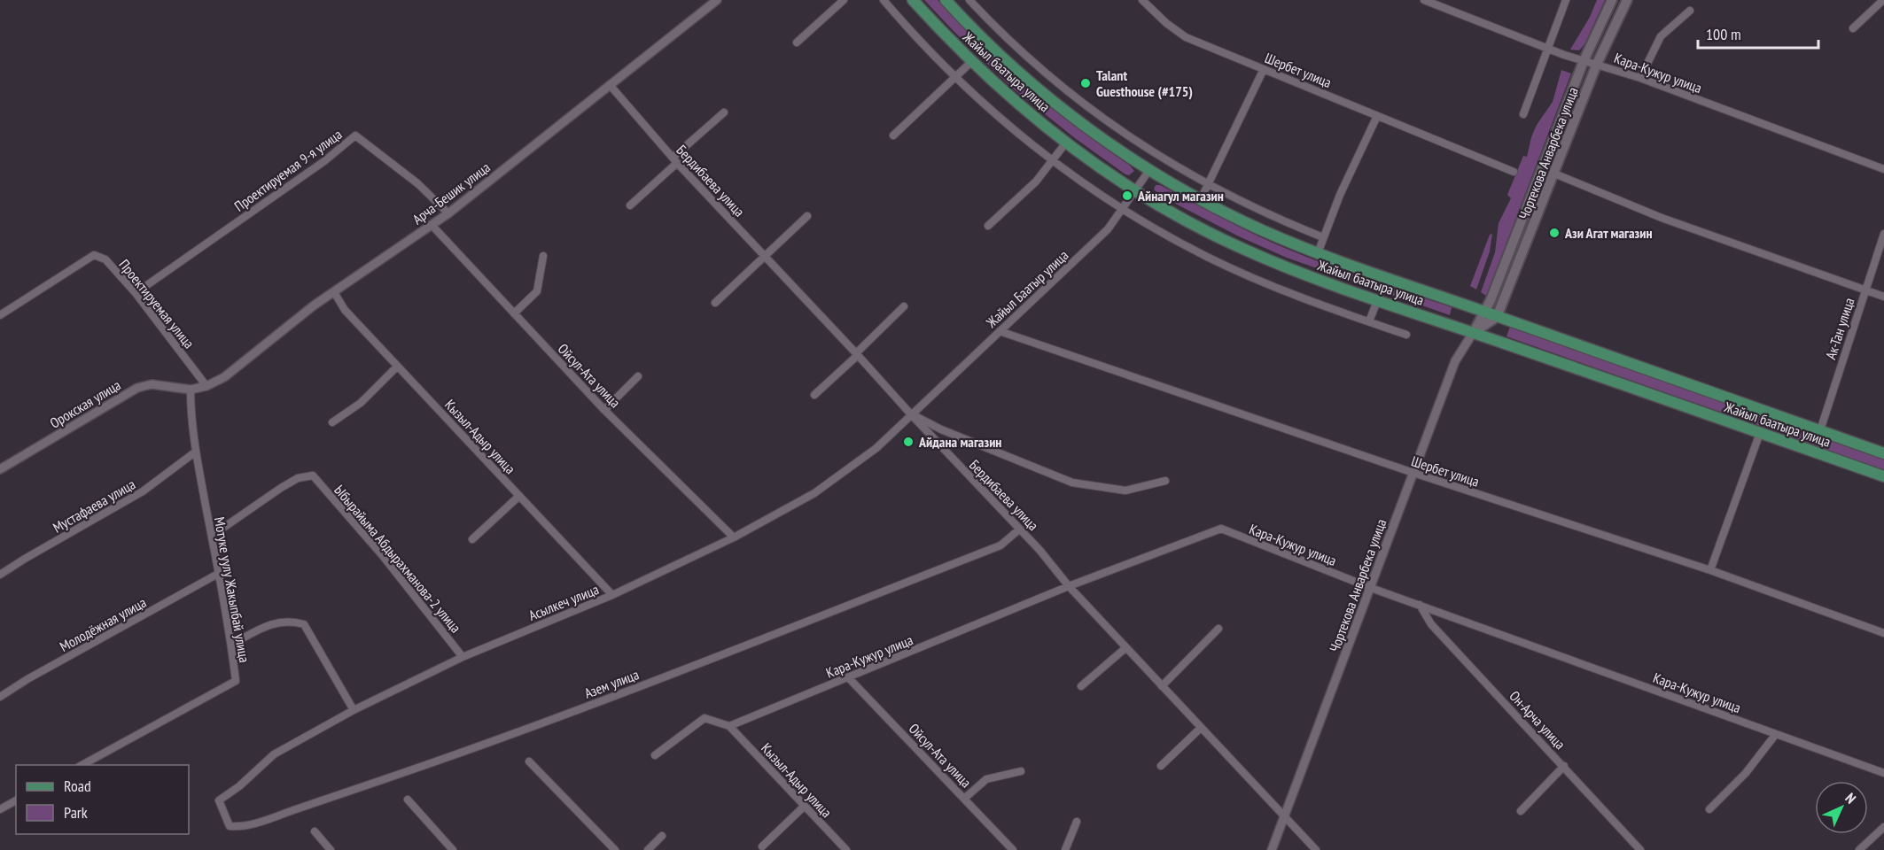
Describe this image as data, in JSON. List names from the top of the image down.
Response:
{
  "streets": {
    "main road": ["Жайыл баатыра улица", "Чортекова Анварбека улица"],
    "street": [
      "Шербет улица",
      "Кара-Кужур улица",
      "Проектируемая 9-я улица",
      "Бердибаева улица",
      "Арча-Бешик улица",
      "Жайыл Баатыр улица",
      "Проектируемая улица",
      "Ак-Тан улица",
      "Ойсул-Ата улица",
      "Орокская улица",
      "Кызыл-Адыр улица",
      "Мустафаева улица",
      "Ыбырайыма Абдырахманова-2 улица",
      "Мотуке уулу Жакыпбай улица",
      "Асылкеч улица",
      "Молодёжная улица",
      "Азем улица",
      "Он-Арча улица"
    ]
  },
  "crossings": [
    ["Шербет улица", "Чортекова Анварбека улица"],
    ["Шербет улица", "Жайыл Баатыр улица"],
    ["Жайыл баатыра улица", "Чортекова Анварбека улица"],
    ["Жайыл баатыра улица", "Жайыл Баатыр улица"],
    ["Жайыл баатыра улица", "Ак-Тан улица"],
    ["Кара-Кужур улица", "Чортекова Анварбека улица"],
    ["Кара-Кужур улица", "Бердибаева улица"],
    ["Кара-Кужур улица", "Ойсул-Ата улица"],
    ["Кара-Кужур улица", "Кызыл-Адыр улица"],
    ["Кара-Кужур улица", "Он-Арча улица"],
    ["Чортекова Анварбека улица", "Бердибаева улица"],
    ["Проектируемая 9-я улица", "Арча-Бешик улица"],
    ["Проектируемая 9-я улица", "Проектируемая улица"],
    ["Бердибаева улица", "Арча-Бешик улица"],
    ["Бердибаева улица", "Жайыл Баатыр улица"],
    ["Бердибаева улица", "Асылкеч улица"],
    ["Бердибаева улица", "Азем улица"],
    ["Арча-Бешик улица", "Проектируемая улица"],
    ["Арча-Бешик улица", "Ойсул-Ата улица"],
    ["Арча-Бешик улица", "Орокская улица"],
    ["Арча-Бешик улица", "Кызыл-Адыр улица"],
    ["Арча-Бешик улица", "Мотуке уулу Жакыпбай улица"],
    ["Жайыл Баатыр улица", "Асылкеч улица"],
    ["Ойсул-Ата улица", "Асылкеч улица"],
    ["Орокская улица", "Мотуке уулу Жакыпбай улица"],
    ["Кызыл-Адыр улица", "Асылкеч улица"],
    ["Мустафаева улица", "Мотуке уулу Жакыпбай улица"],
    ["Ыбырайыма Абдырахманова-2 улица", "Мотуке уулу Жакыпбай улица"],
    ["Ыбырайыма Абдырахманова-2 улица", "Асылкеч улица"],
    ["Мотуке уулу Жакыпбай улица", "Молодёжная улица"],
    ["Асылкеч улица", "Азем улица"]
  ],
  "places": [
    "Talant Guesthouse (#175)",
    "Айнагул магазин",
    "Ази Агат магазин",
    "Айдана магазин"
  ],
  "legend": ["Road", "Park"],
  "scale_bar": "100 m",
  "north": "top right"
}
